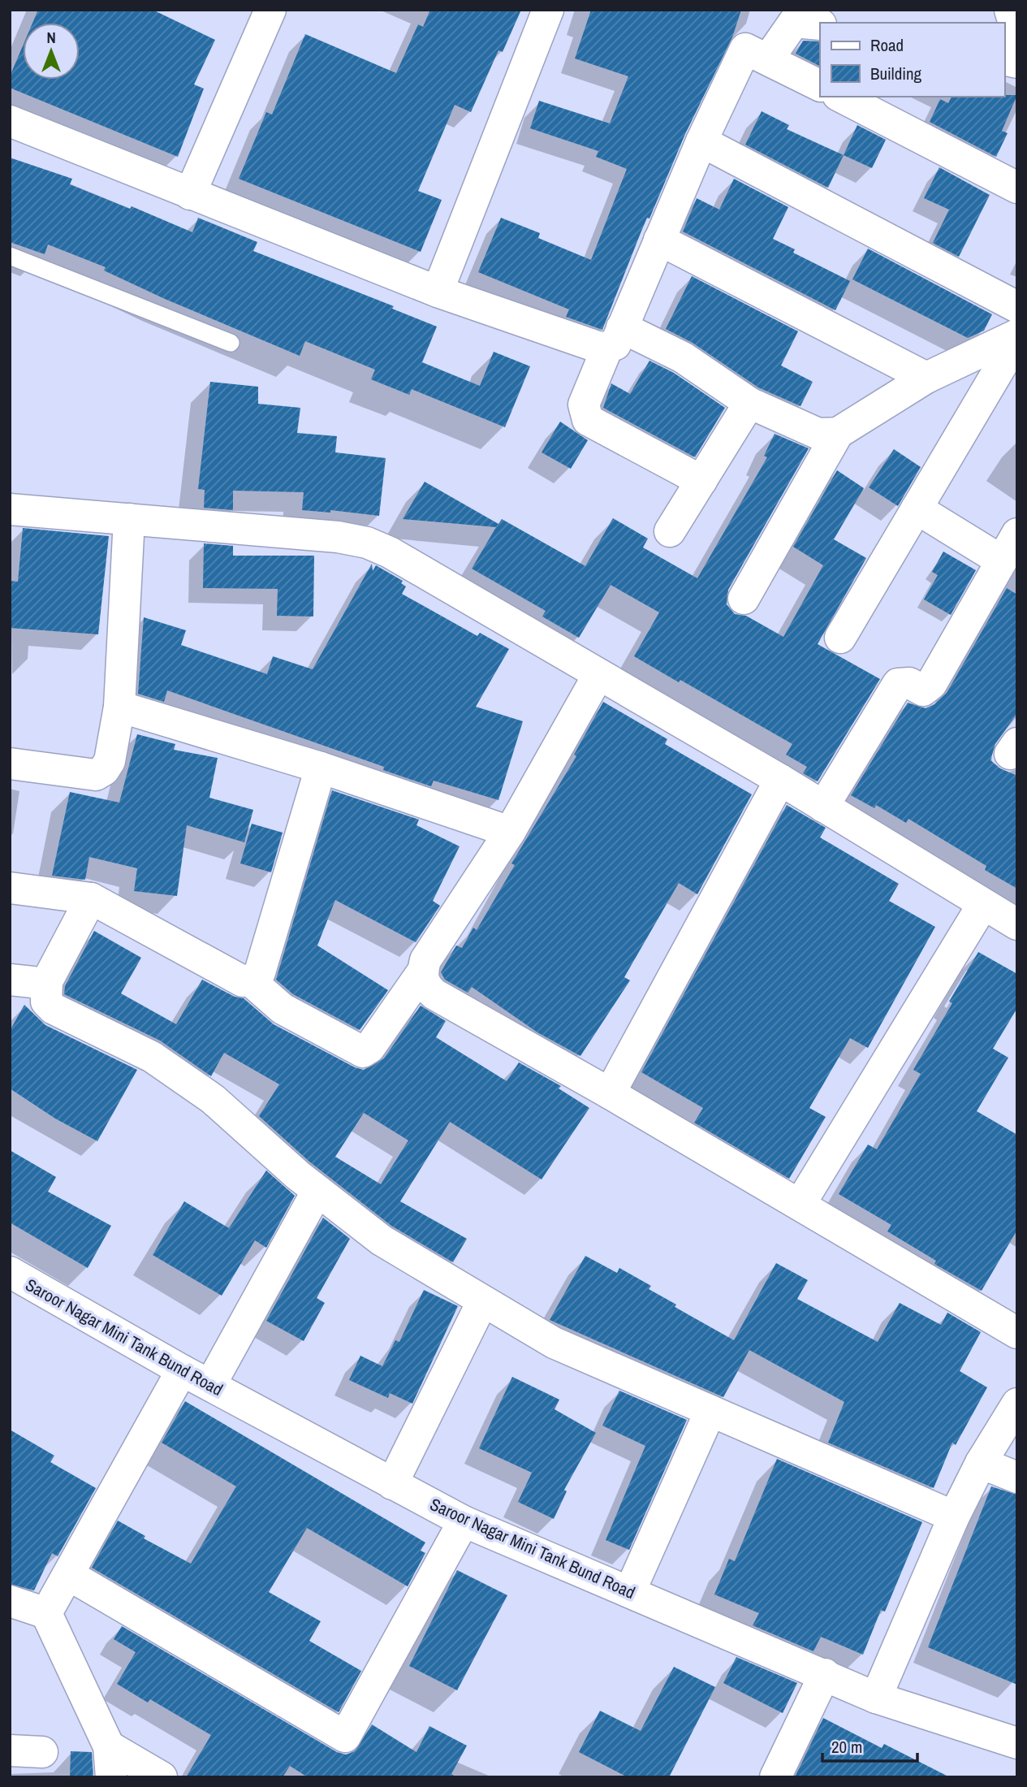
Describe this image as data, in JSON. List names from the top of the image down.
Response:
{
  "streets": {
    "street": ["Saroor Nagar Mini Tank Bund Road"]
  },
  "legend": ["Road", "Building"],
  "scale_bar": "20 m",
  "north": "top"
}
